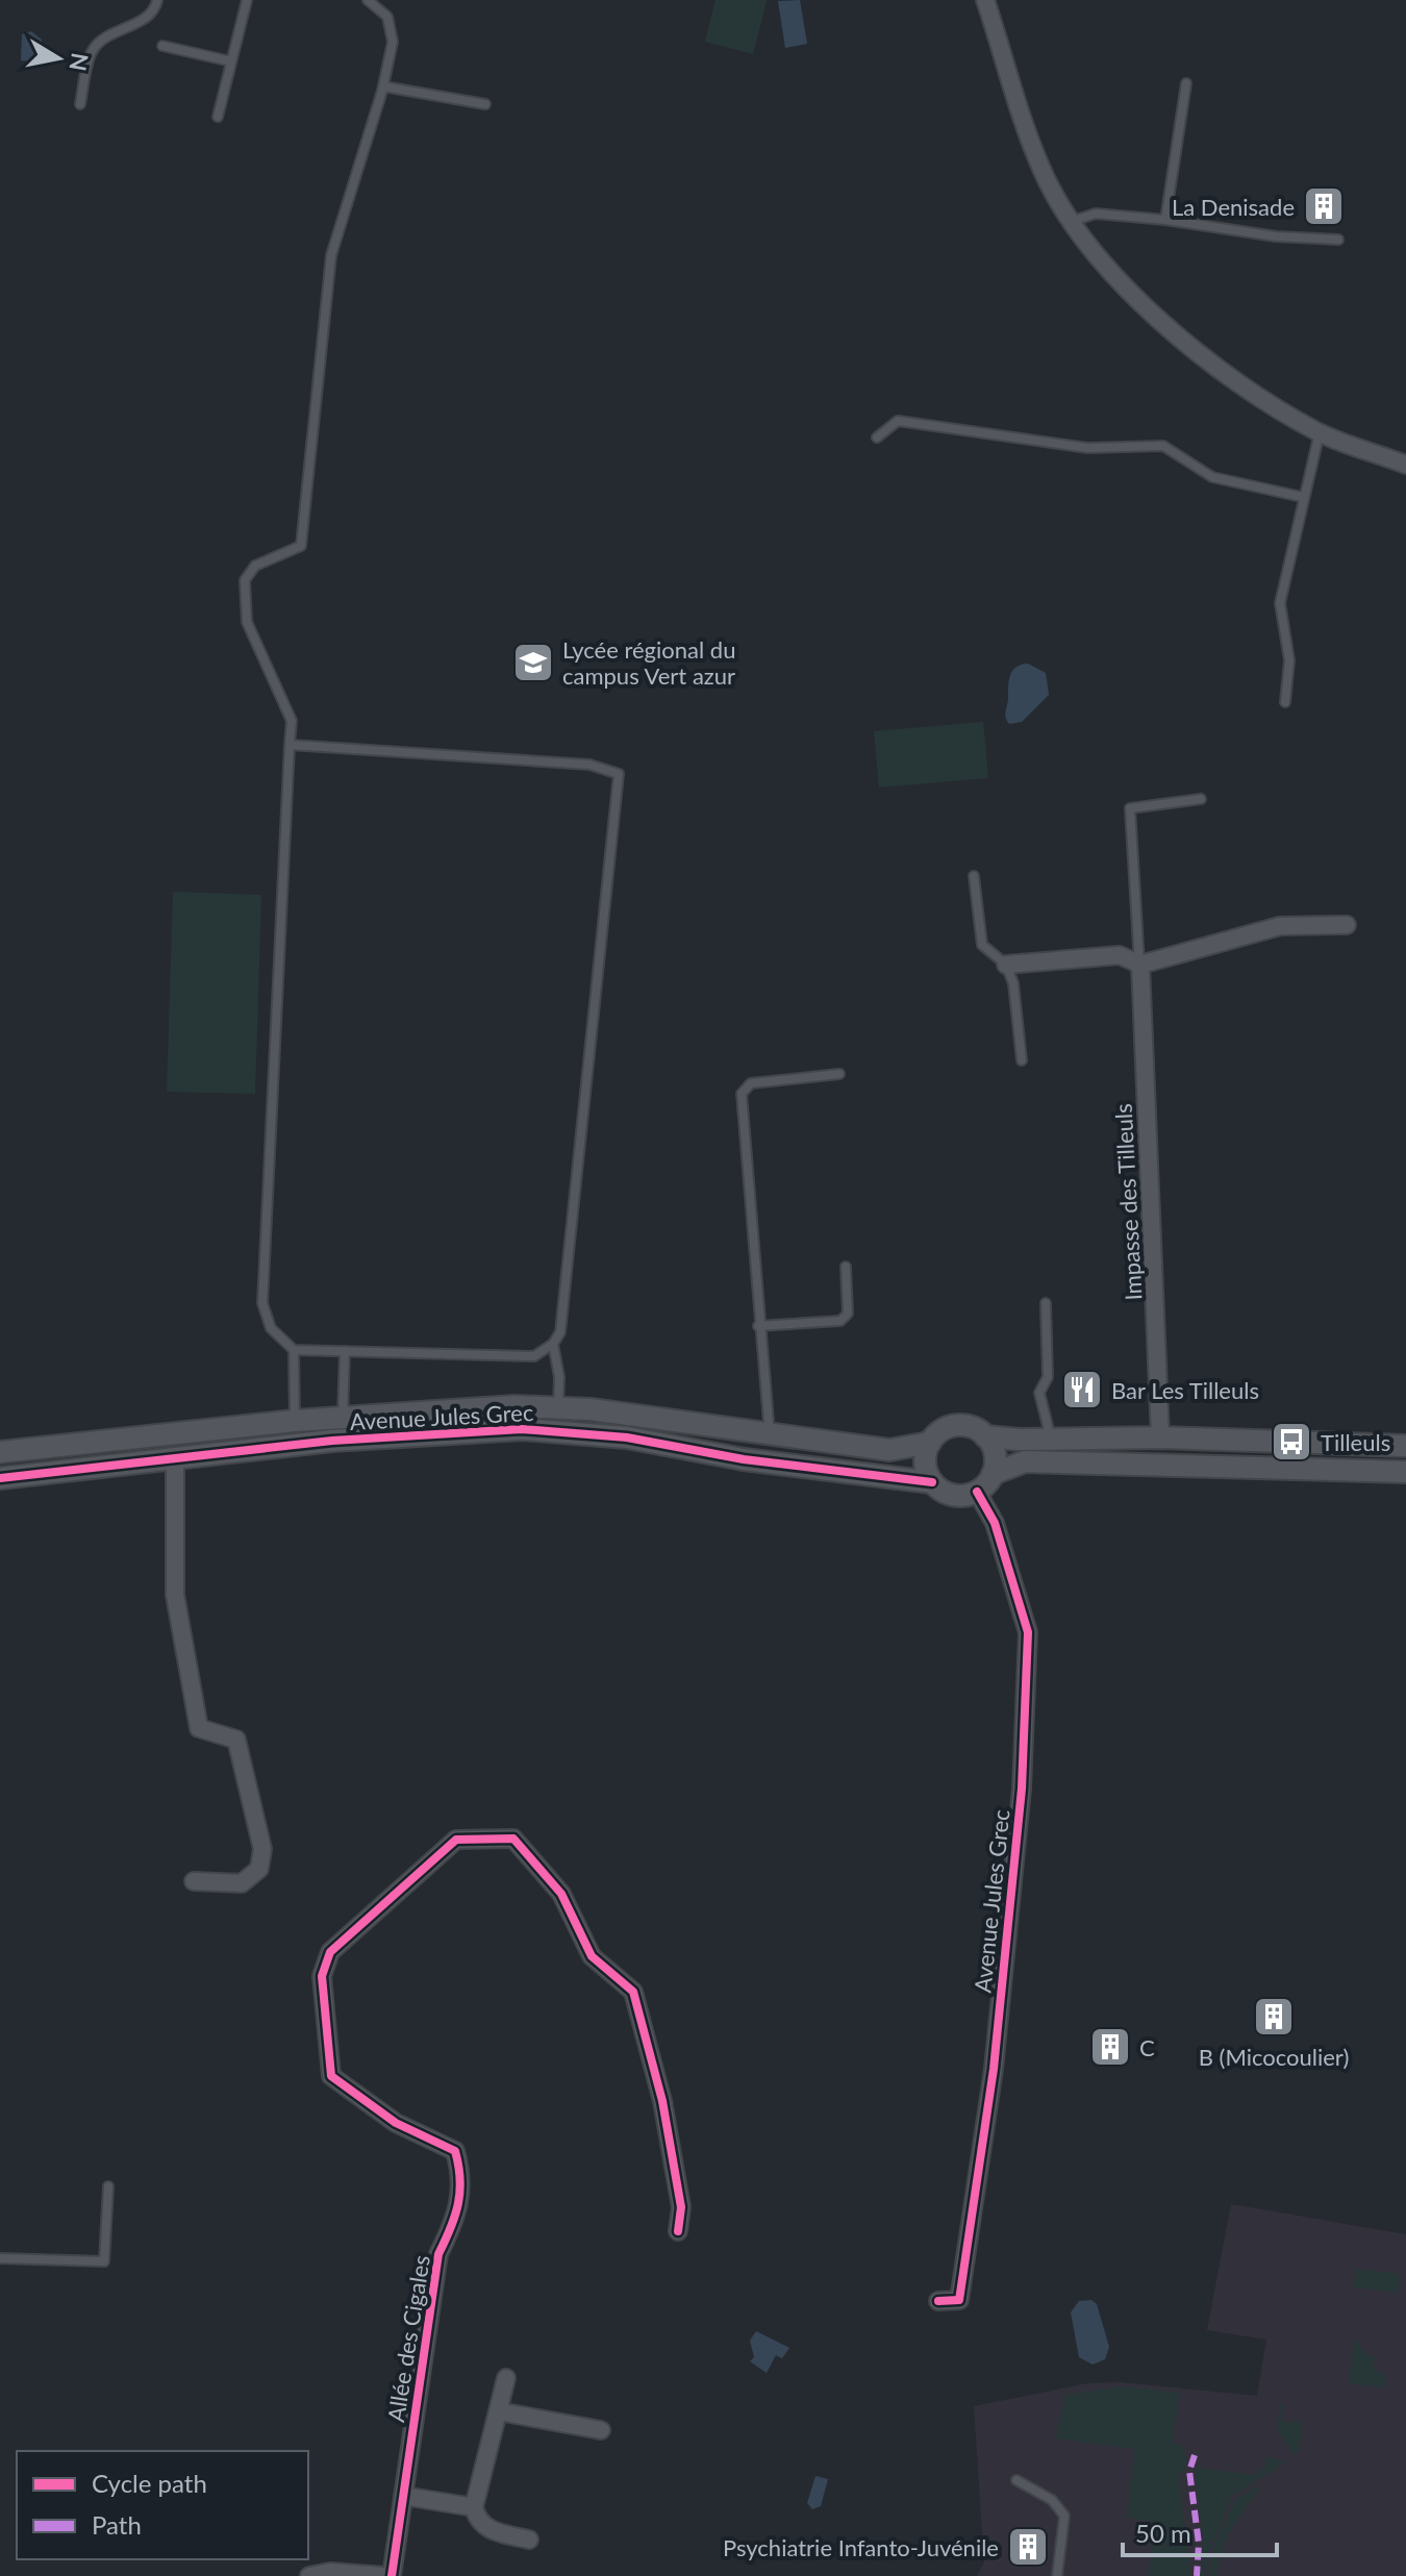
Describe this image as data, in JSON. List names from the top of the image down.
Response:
{
  "streets": {
    "street": ["Impasse des Tilleuls", "Avenue Jules Grec", "Allée des Cigales"]
  },
  "places": {
    "building": [
      "La Denisade",
      "B (Micocoulier)",
      "C",
      "Psychiatrie Infanto-Juvénile"
    ],
    "school or university": ["Lycée régional du campus Vert azur"],
    "restaurant": ["Bar Les Tilleuls"],
    "bus stop": ["Tilleuls"]
  },
  "legend": ["Cycle path", "Path"],
  "scale_bar": "50 m",
  "north": "right"
}
